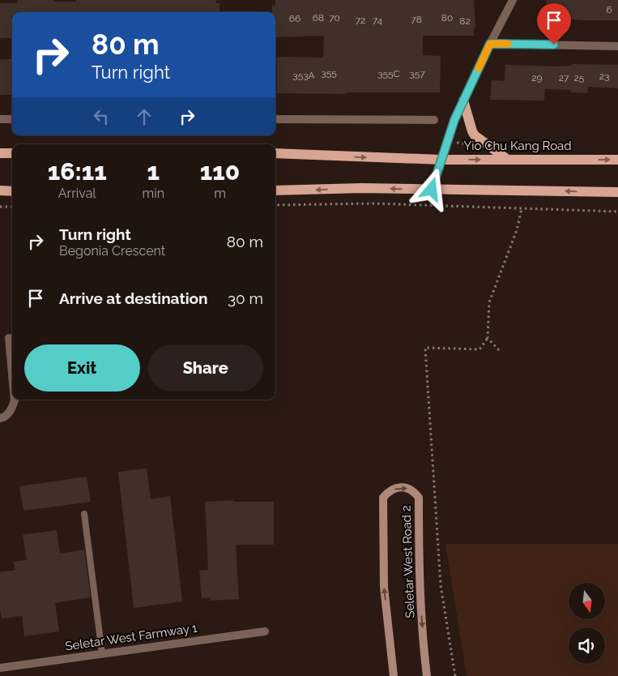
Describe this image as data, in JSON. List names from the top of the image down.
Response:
{
  "streets": {
    "main road": ["Yio Chu Kang Road", "Seletar West Road 2"],
    "street": ["Seletar West Farmway 1"]
  },
  "house_numbers": [
    "6",
    "68",
    "70",
    "80",
    "66",
    "78",
    "72",
    "74",
    "82",
    "355",
    "355C",
    "357",
    "353A",
    "23",
    "29",
    "27",
    "25"
  ],
  "north": "bottom",
  "page": {
    "turn": ["80 m", "Turn right"],
    "eta": [
      "16:11",
      "Arrival",
      "1",
      "min",
      "110",
      "m"
    ],
    "list": [
      {
        "name": "Turn right",
        "note": "Begonia Crescent",
        "value": "80 m"
      },
      {
        "name": "Arrive at destination",
        "value": "30 m"
      }
    ],
    "buttons": ["Exit", "Share"]
  }
}
